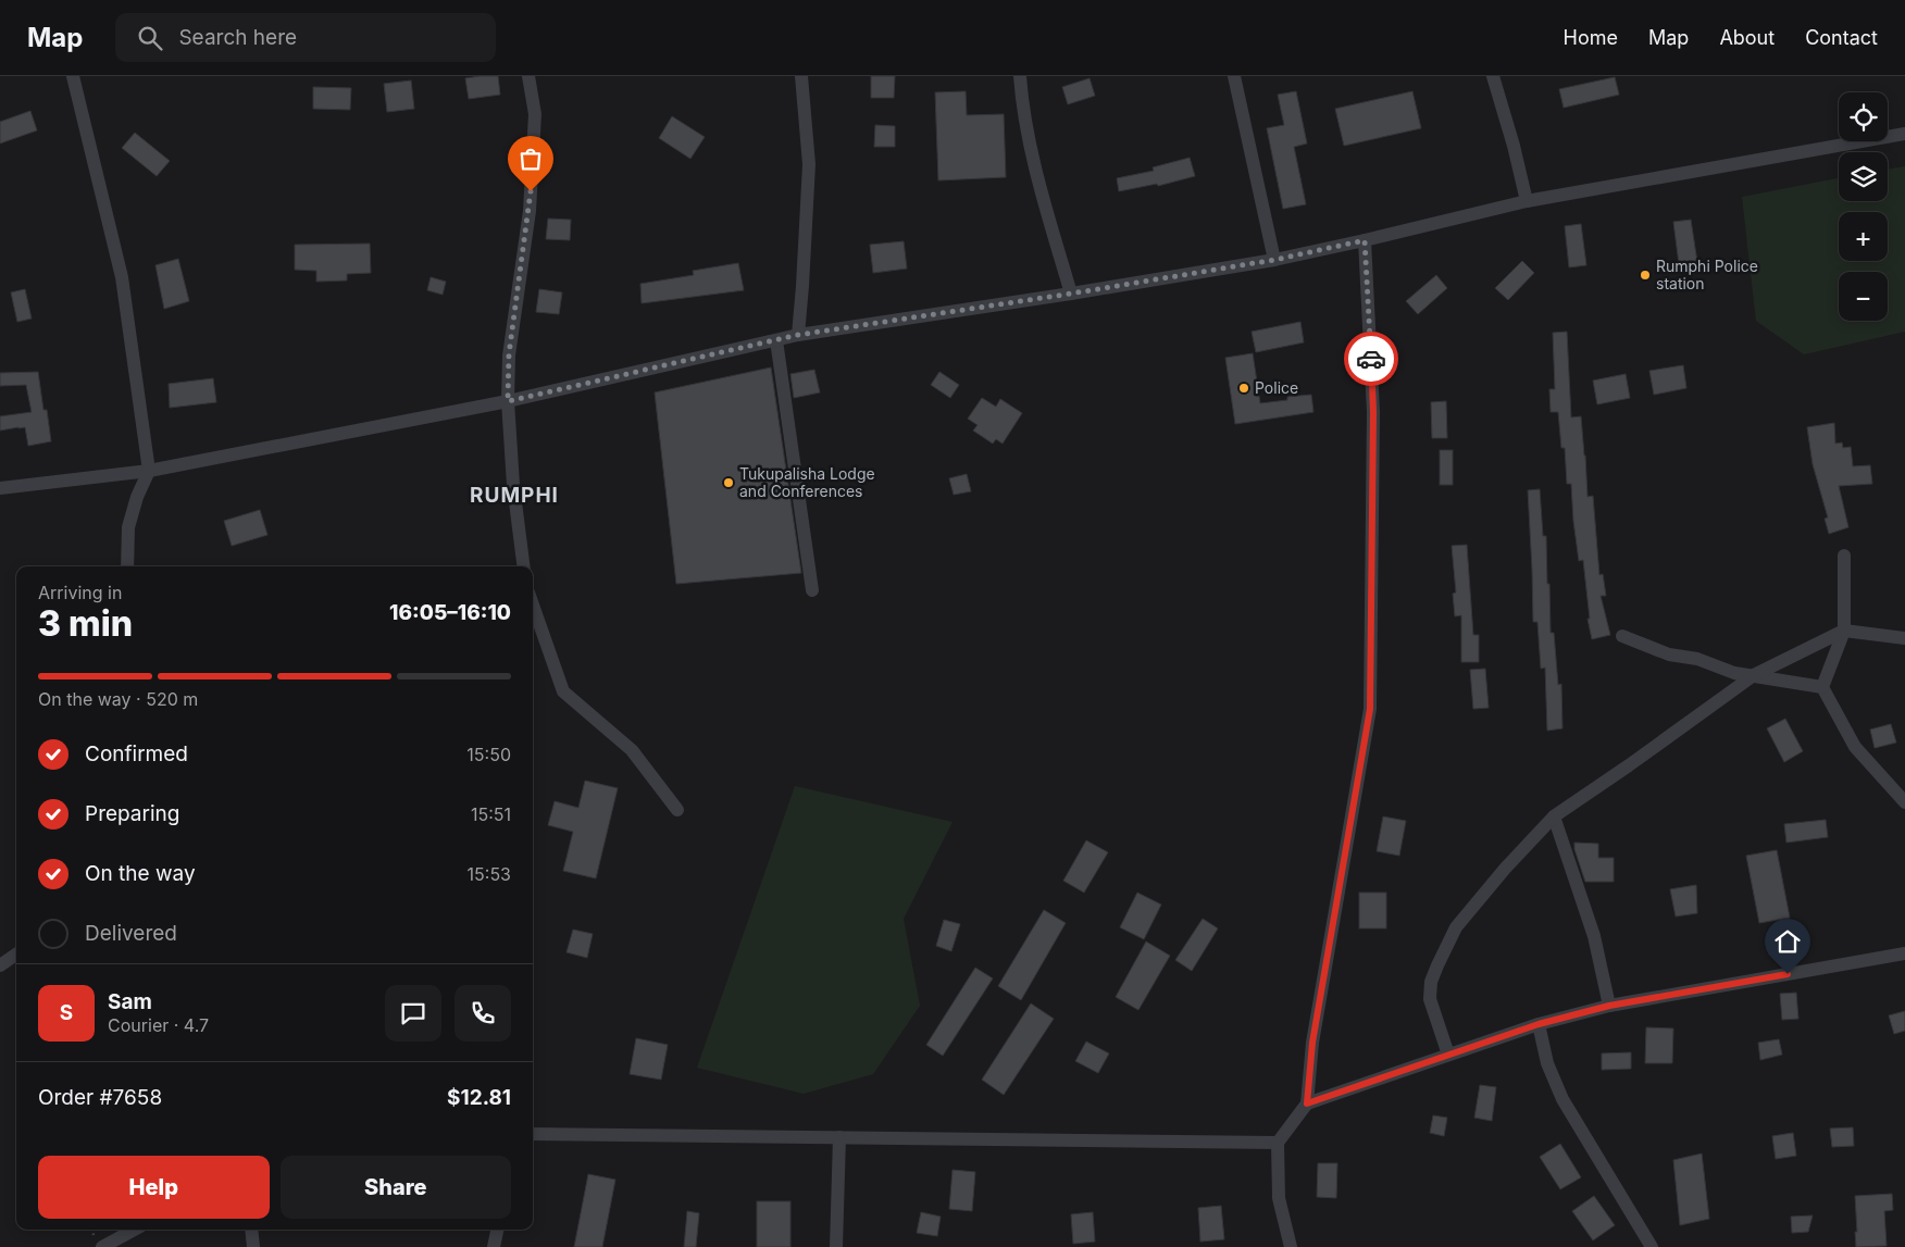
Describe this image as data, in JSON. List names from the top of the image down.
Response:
{
  "districts": ["RUMPHI"],
  "places": ["Rumphi Police station", "Police", "Tukupalisha Lodge and Conferences"],
  "page": {
    "header": "Map",
    "search": "Search here",
    "nav": [
      "Home",
      "Map",
      "About",
      "Contact"
    ],
    "map_buttons": ["+", "−"],
    "heading": ["3 min", "Arriving in", "16:05–16:10"],
    "panel": [
      "Sam",
      "Courier · 4.7",
      "Order #7658",
      "$12.81"
    ],
    "bar": "On the way · 520 m",
    "list": [
      ["Confirmed", "15:50"],
      ["Preparing", "15:51"],
      ["On the way", "15:53"],
      "Delivered"
    ],
    "round": "S",
    "buttons": ["Help", "Share"]
  }
}
